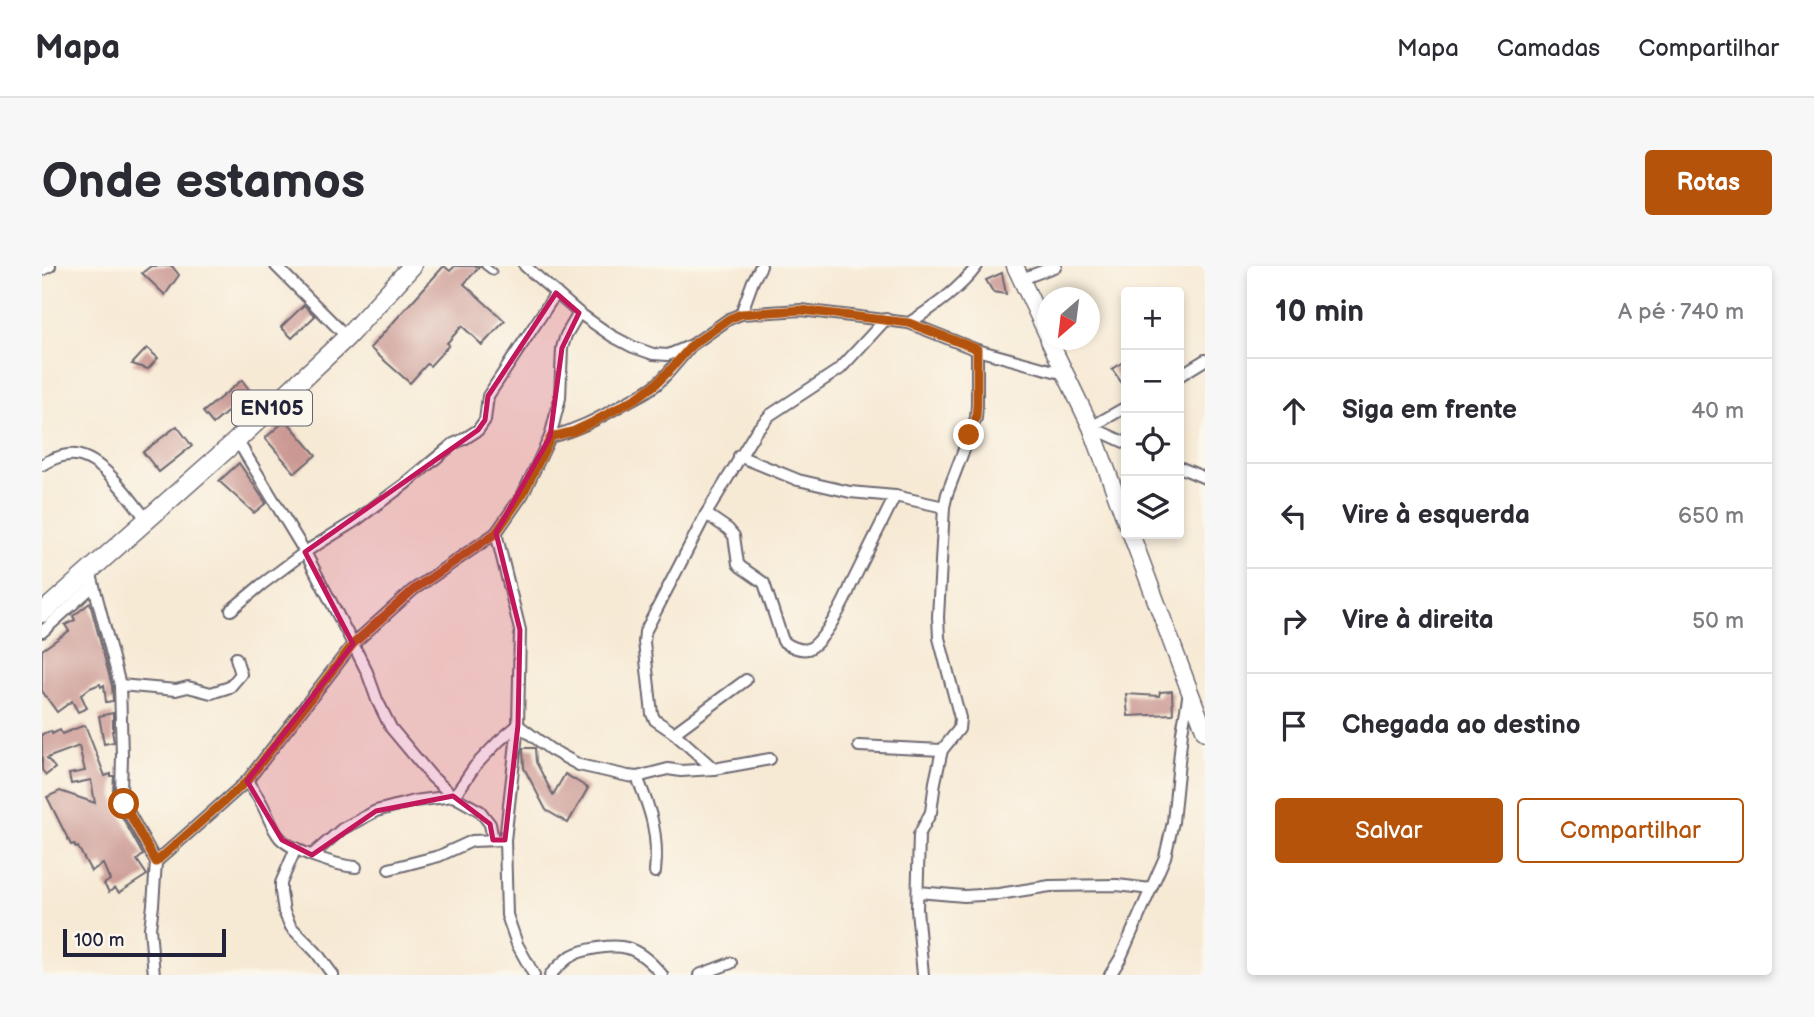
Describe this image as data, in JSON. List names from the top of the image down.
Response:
{
  "streets": {
    "main road": ["EN105"]
  },
  "scale_bar": "100 m",
  "north": "bottom left",
  "page": {
    "header": "Mapa",
    "nav": ["Mapa", "Camadas", "Compartilhar"],
    "buttons": [
      "Rotas",
      ["Salvar", "Compartilhar"]
    ],
    "title": "Onde estamos",
    "heading": ["10 min", "A pé · 740 m"],
    "map_buttons": ["+", "−"],
    "list": [
      ["Siga em frente", "40 m"],
      ["Vire à esquerda", "650 m"],
      ["Vire à direita", "50 m"],
      "Chegada ao destino"
    ],
    "scale": "100 m"
  }
}
